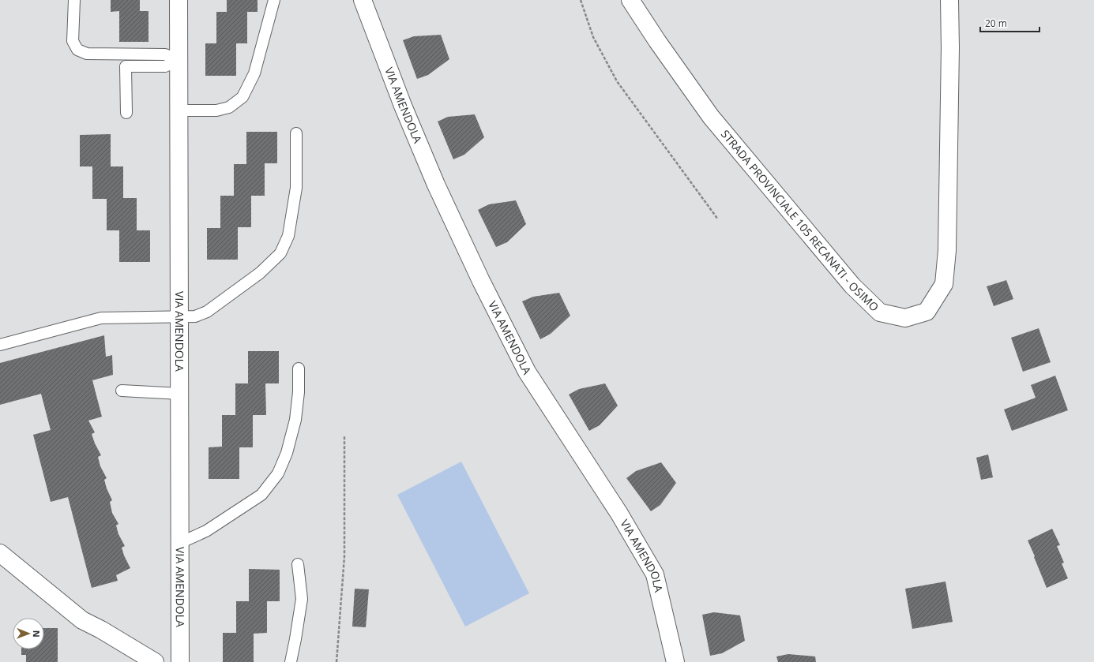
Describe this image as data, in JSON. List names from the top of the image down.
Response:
{
  "streets": {
    "street": ["VIA AMENDOLA", "STRADA PROVINCIALE 105 RECANATI - OSIMO"]
  },
  "scale_bar": "20 m",
  "north": "right"
}
